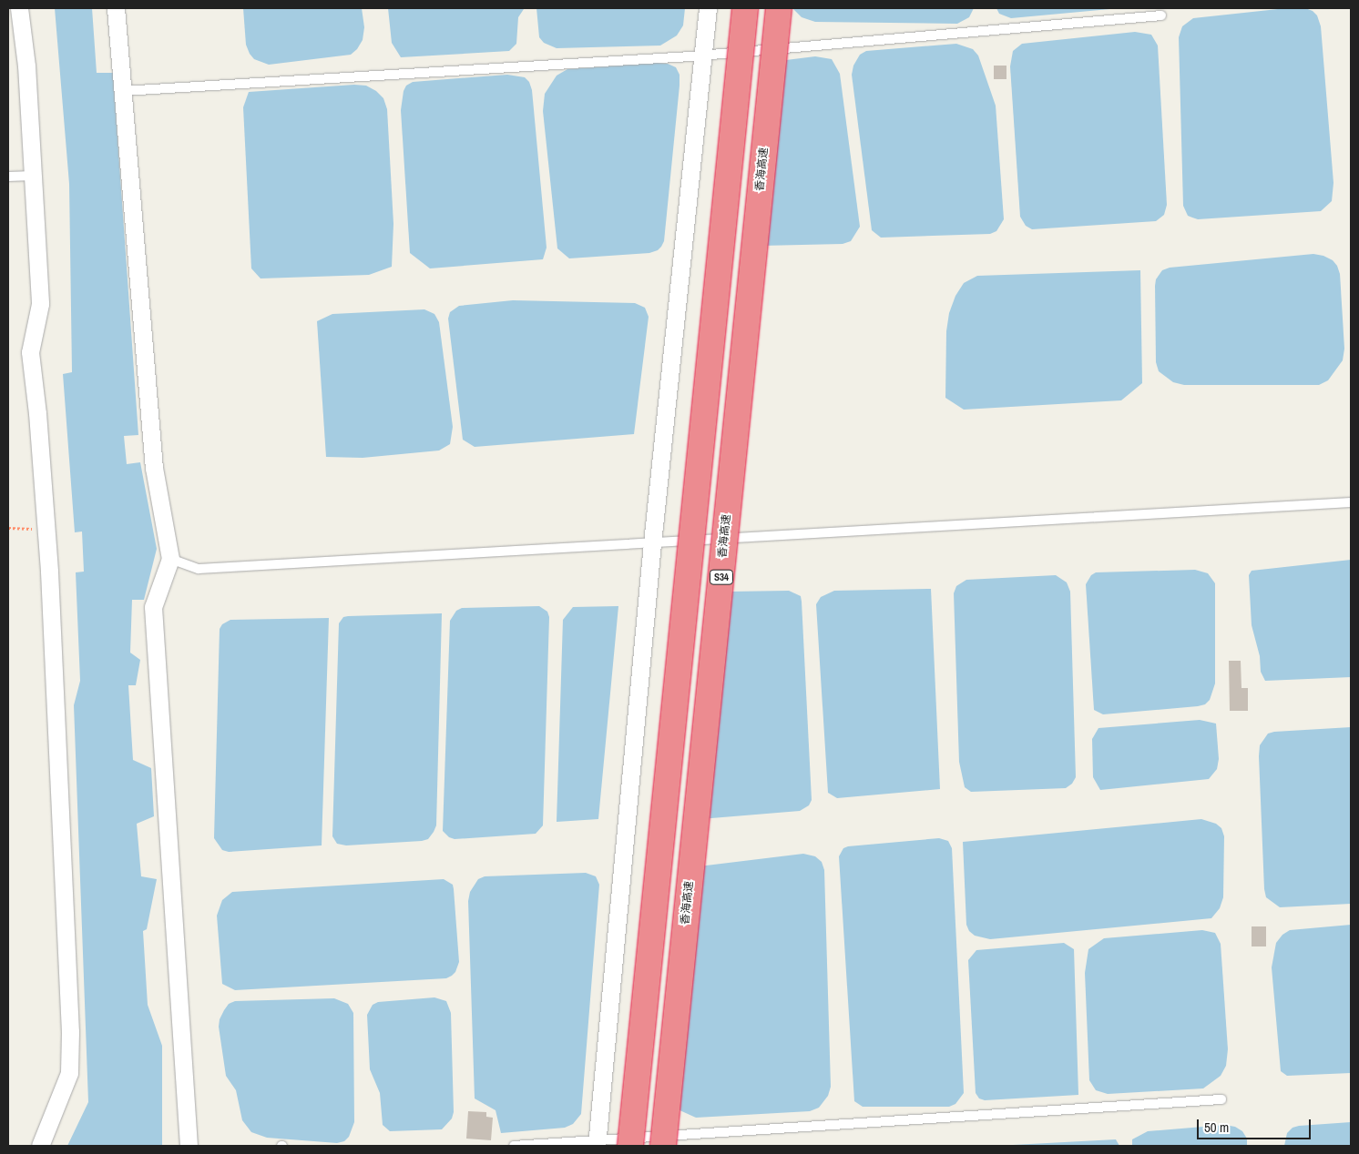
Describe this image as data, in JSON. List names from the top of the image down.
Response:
{
  "streets": {
    "highway": ["香海高速", "S34"]
  },
  "scale_bar": "50 m"
}
